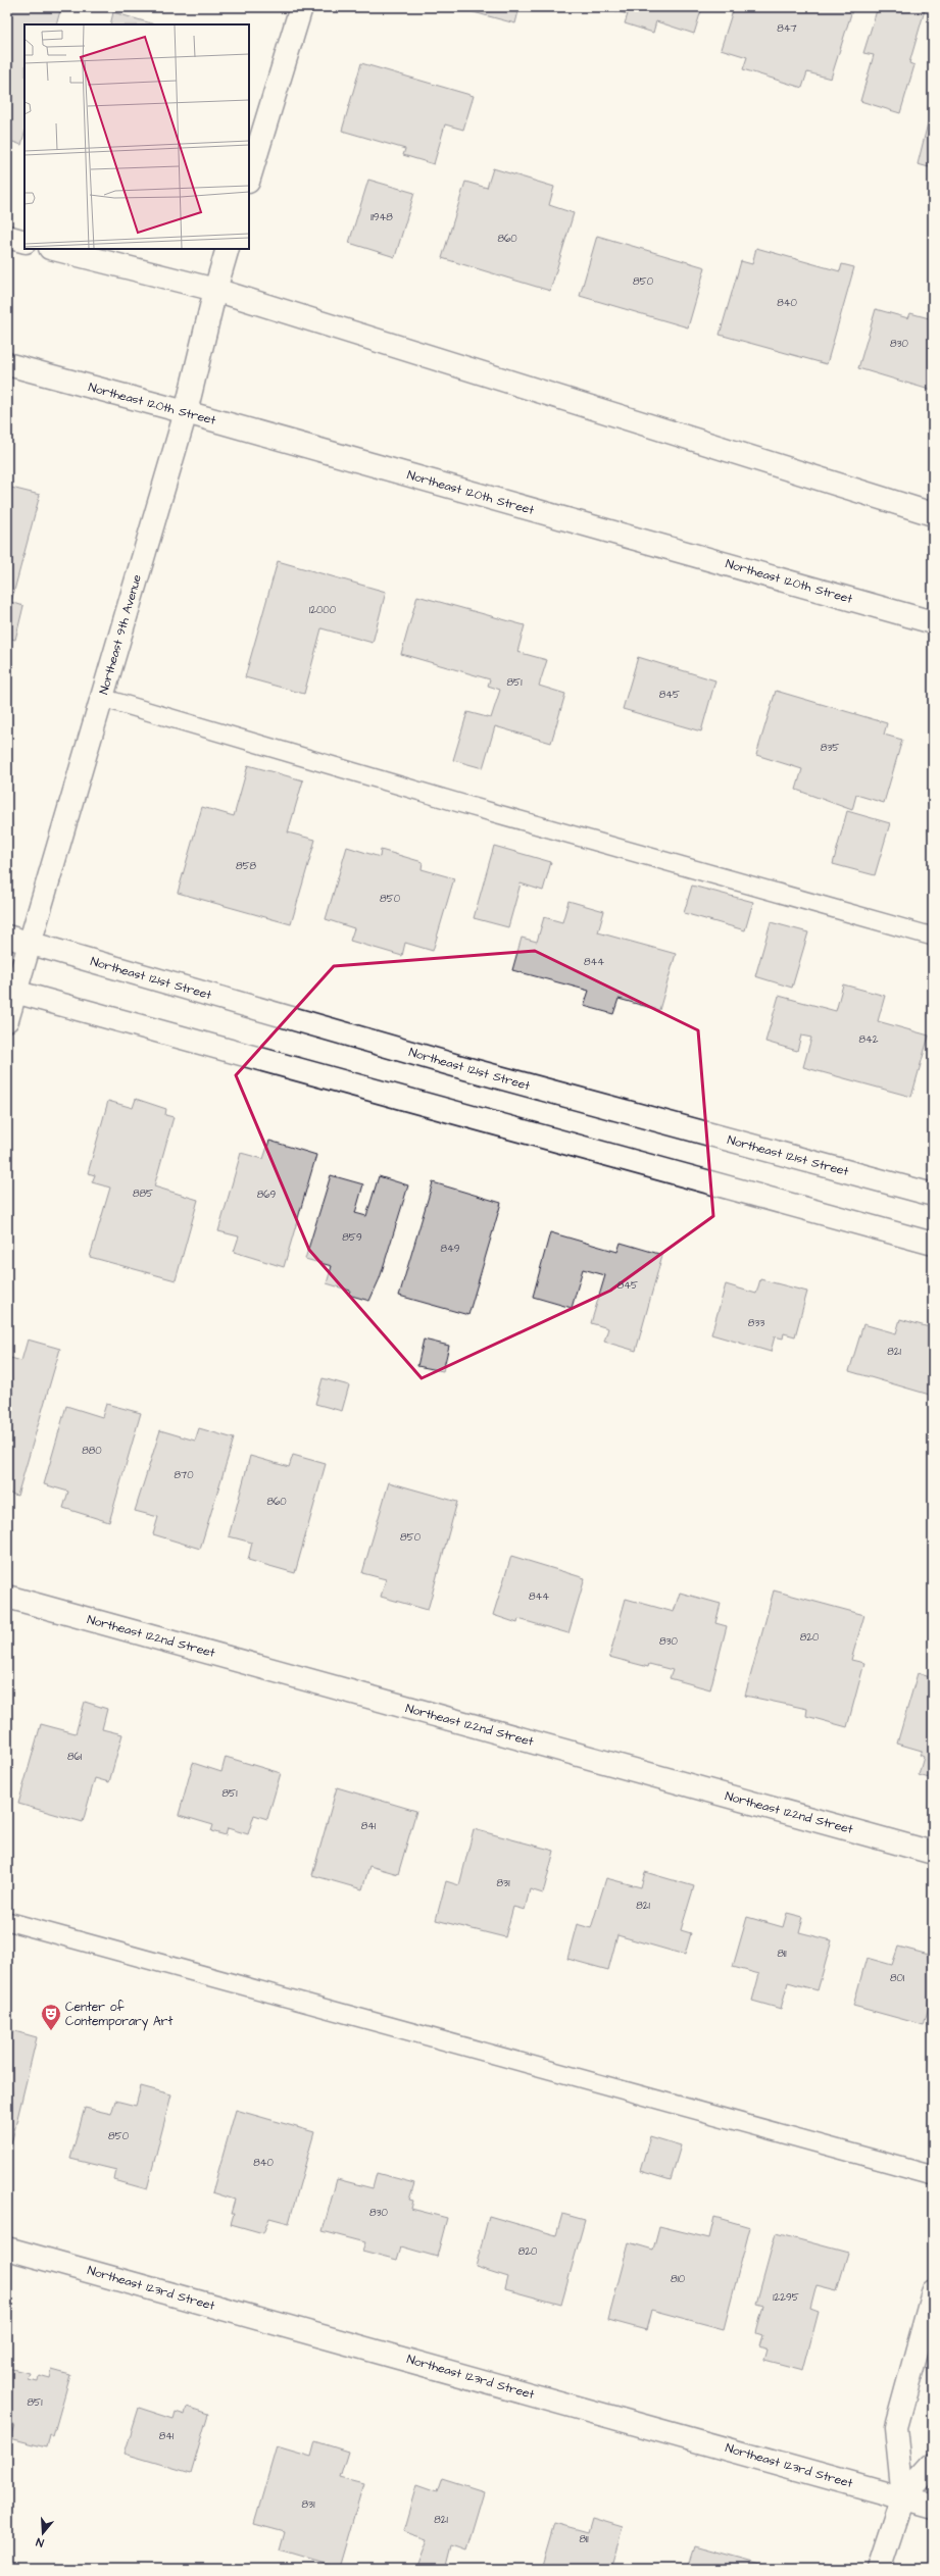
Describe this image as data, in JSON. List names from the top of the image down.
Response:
{
  "streets": {
    "street": [
      "Northeast 120th Street",
      "Northeast 9th Avenue",
      "Northeast 121st Street",
      "Northeast 122nd Street",
      "Northeast 123rd Street"
    ]
  },
  "crossings": [
    ["Northeast 120th Street", "Northeast 9th Avenue"],
    ["Northeast 9th Avenue", "Northeast 121st Street"]
  ],
  "places": {
    "theatre": ["Center of Contemporary Art"]
  },
  "house_numbers": [
    "847",
    "11948",
    "860",
    "850",
    "840",
    "830",
    "12000",
    "851",
    "845",
    "835",
    "858",
    "850",
    "844",
    "842",
    "885",
    "869",
    "859",
    "849",
    "845",
    "833",
    "821",
    "880",
    "870",
    "860",
    "850",
    "844",
    "820",
    "830",
    "861",
    "851",
    "841",
    "831",
    "821",
    "811",
    "801",
    "850",
    "840",
    "830",
    "820",
    "810",
    "12295",
    "851",
    "841",
    "831",
    "821",
    "811"
  ],
  "north": "bottom"
}
